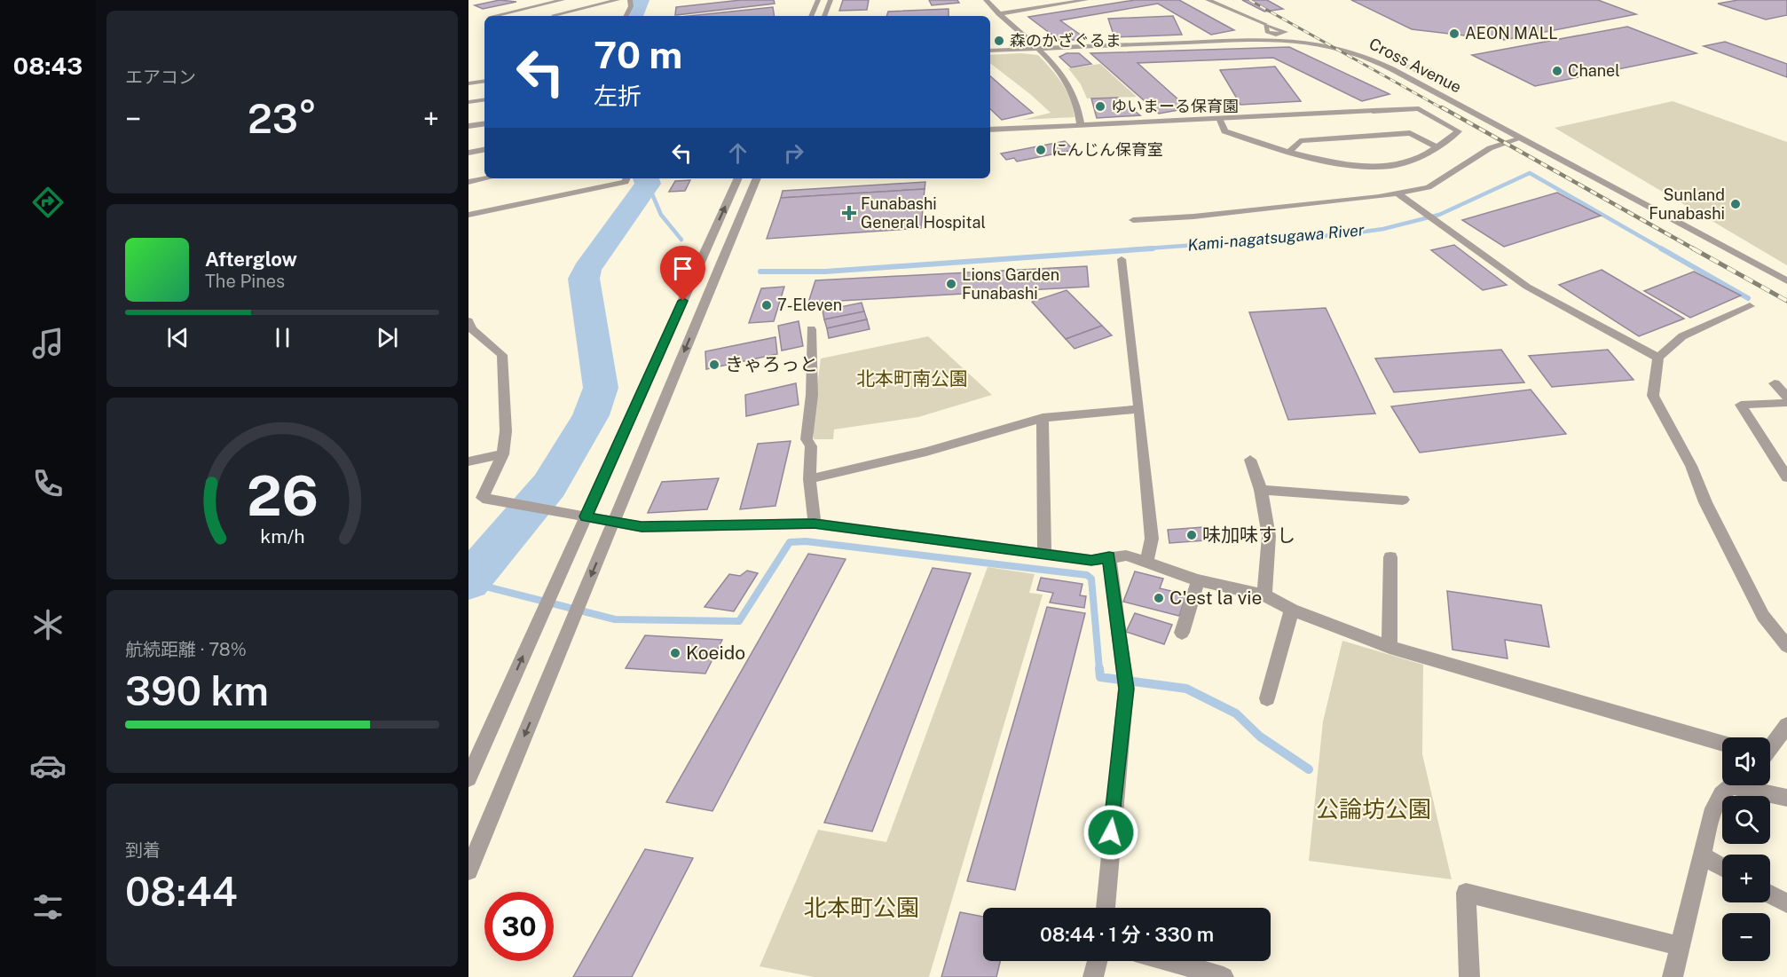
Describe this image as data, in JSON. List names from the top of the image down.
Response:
{
  "streets": {
    "street": ["Cross Avenue"]
  },
  "water": ["Kami-nagatsugawa River"],
  "parks": ["北本町南公園", "公論坊公園", "北本町公園"],
  "places": {
    "other": [
      "AEON MALL",
      "森のかざぐるま",
      "Chanel",
      "ゆいまーる保育園",
      "にんじん保育室",
      "Sunland Funabashi",
      "Lions Garden Funabashi",
      "7-Eleven",
      "きゃろっと",
      "味加味すし",
      "C'est la vie",
      "Koeido"
    ],
    "health": ["Funabashi General Hospital"]
  },
  "page": {
    "tabs": "08:43",
    "tile": [
      "エアコン",
      ["航続距離 · 78%", "390 km"],
      ["到着", "08:44"]
    ],
    "turn": ["70 m", "左折"],
    "heat": ["−", "23°", "+"],
    "song": ["Afterglow", "The Pines"],
    "map_buttons": ["+", "−"],
    "limit": "30",
    "trip": "08:44 · 1 分 · 330 m",
    "gauge": ["26", "km/h"]
  }
}
